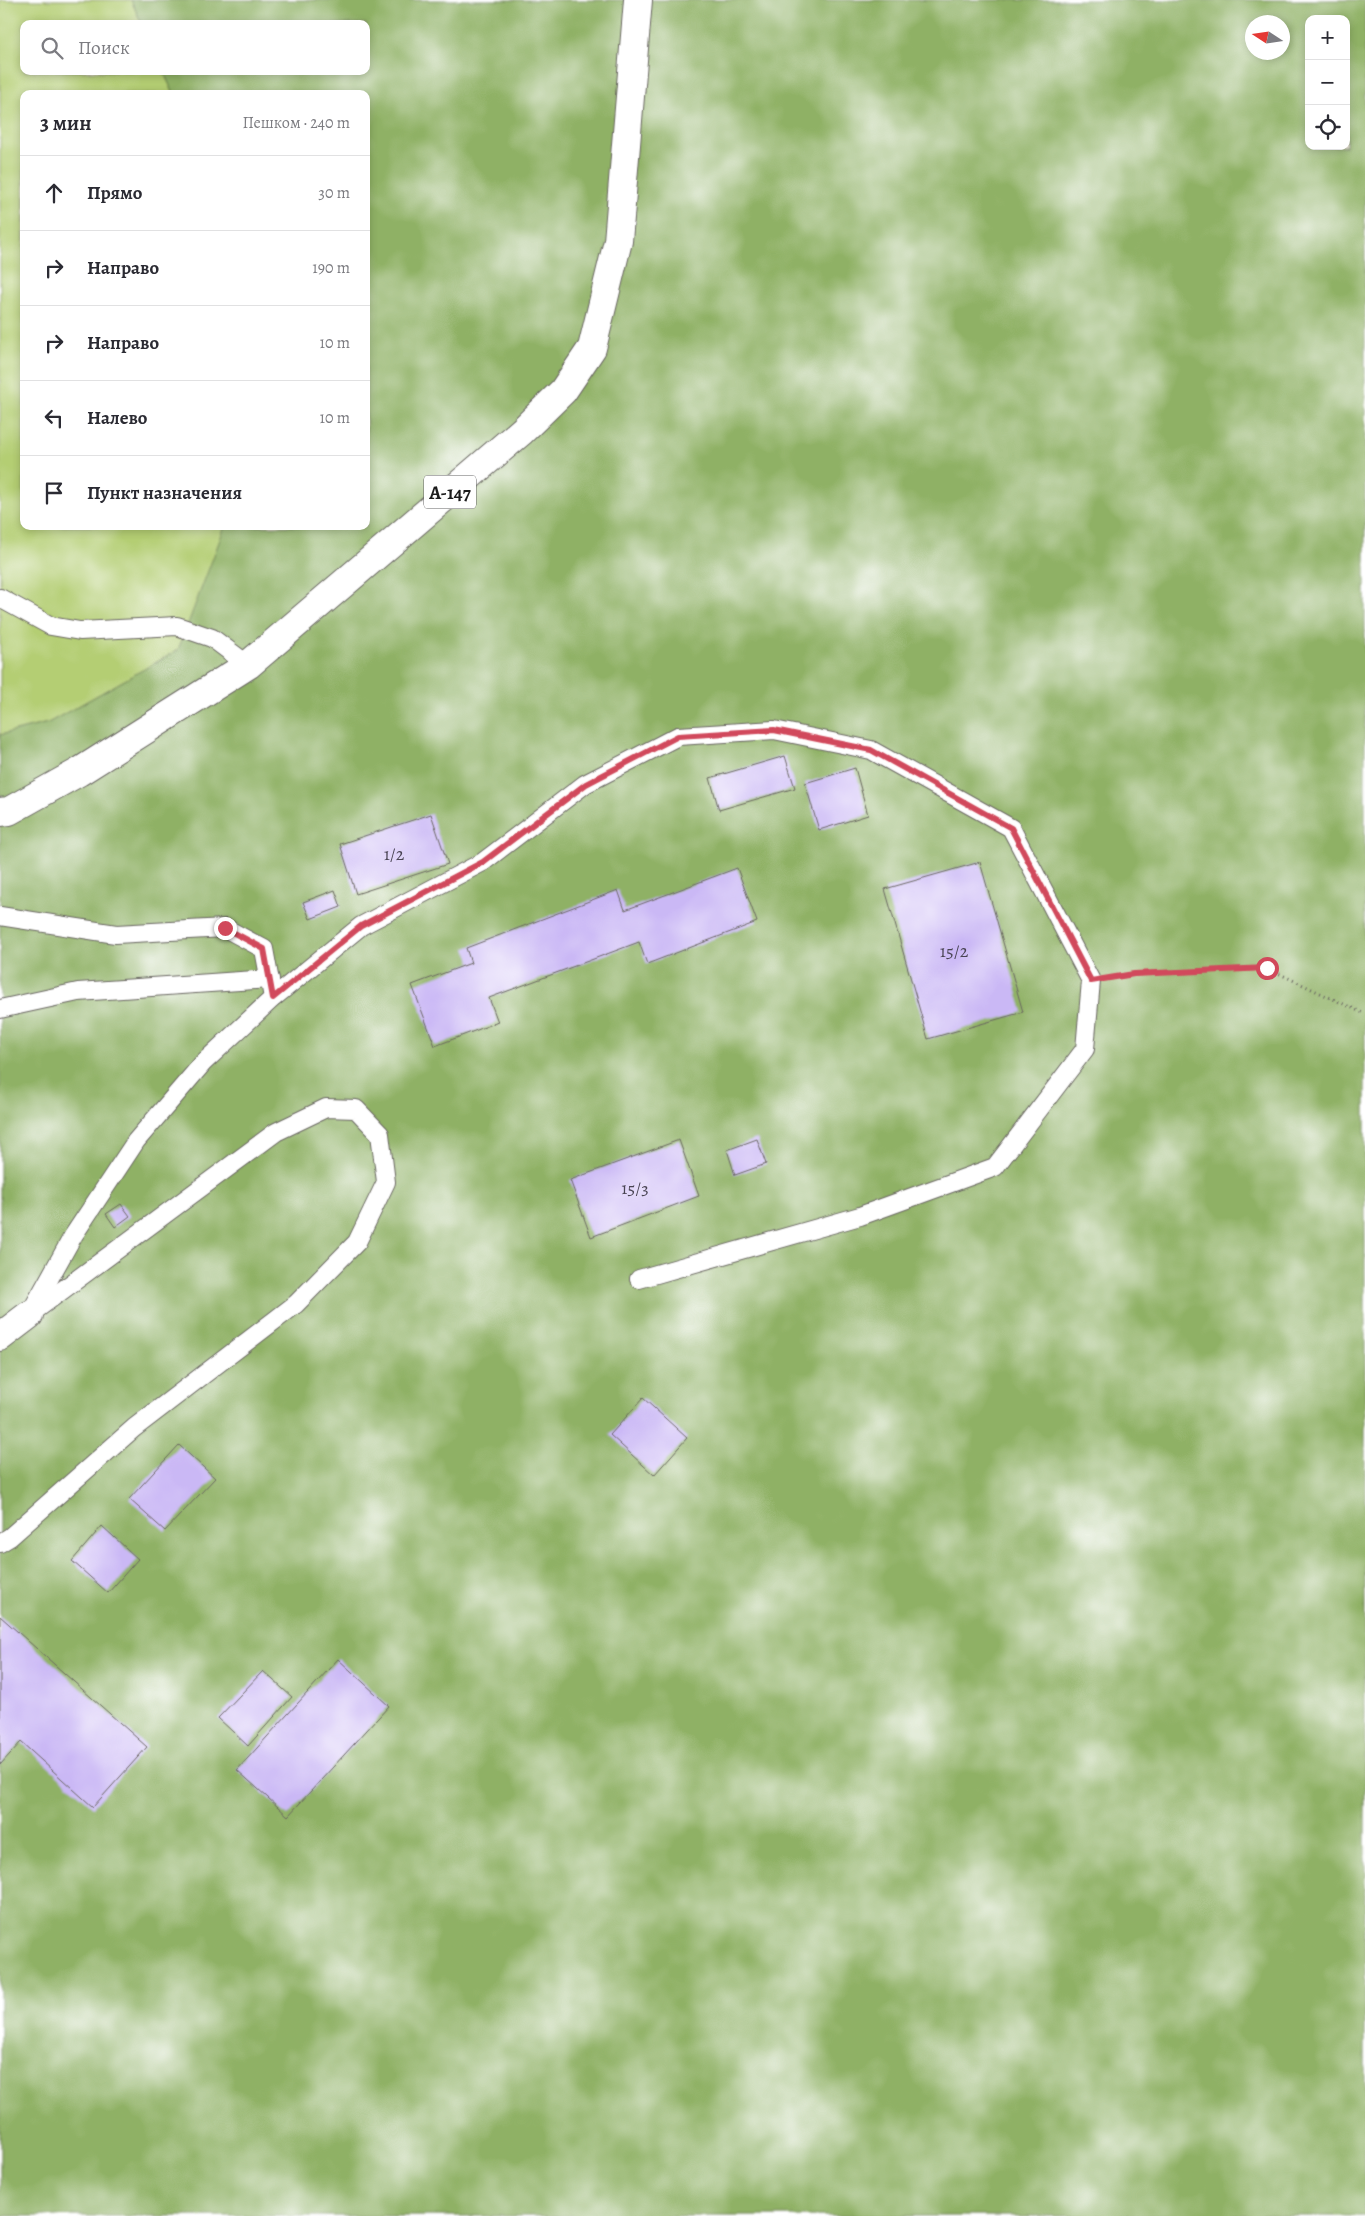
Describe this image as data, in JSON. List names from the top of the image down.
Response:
{
  "streets": {
    "main road": ["А-147"]
  },
  "house_numbers": ["1/2", "15/2", "15/3"],
  "north": "left",
  "page": {
    "map_buttons": ["+", "−"],
    "search": "Поиск",
    "heading": ["3 мин", "Пешком · 240 m"],
    "list": [
      ["Прямо", "30 m"],
      ["Направо", "190 m"],
      ["Направо", "10 m"],
      ["Налево", "10 m"],
      "Пункт назначения"
    ]
  }
}
